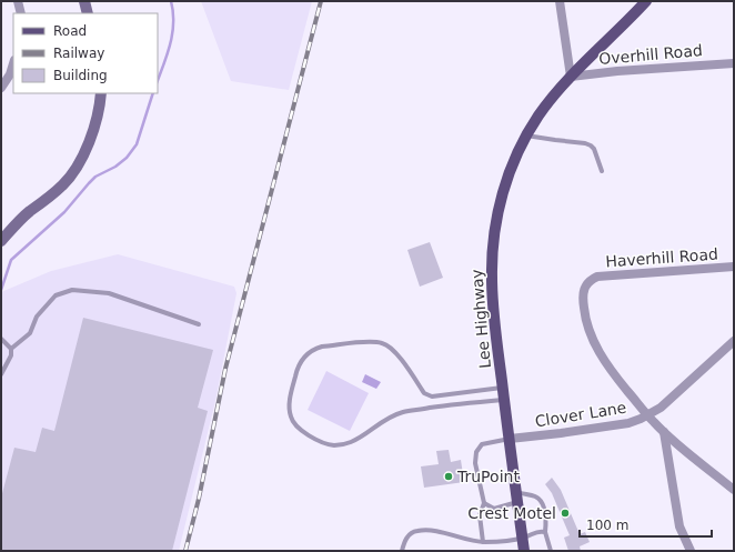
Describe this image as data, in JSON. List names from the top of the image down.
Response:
{
  "streets": {
    "main road": ["Lee Highway"],
    "street": ["Overhill Road", "Haverhill Road", "Clover Lane"]
  },
  "crossings": [
    ["Overhill Road", "Lee Highway"],
    ["Haverhill Road", "Clover Lane"],
    ["Lee Highway", "Clover Lane"]
  ],
  "places": ["TruPoint", "Crest Motel"],
  "legend": ["Road", "Railway", "Building"],
  "scale_bar": "100 m"
}
